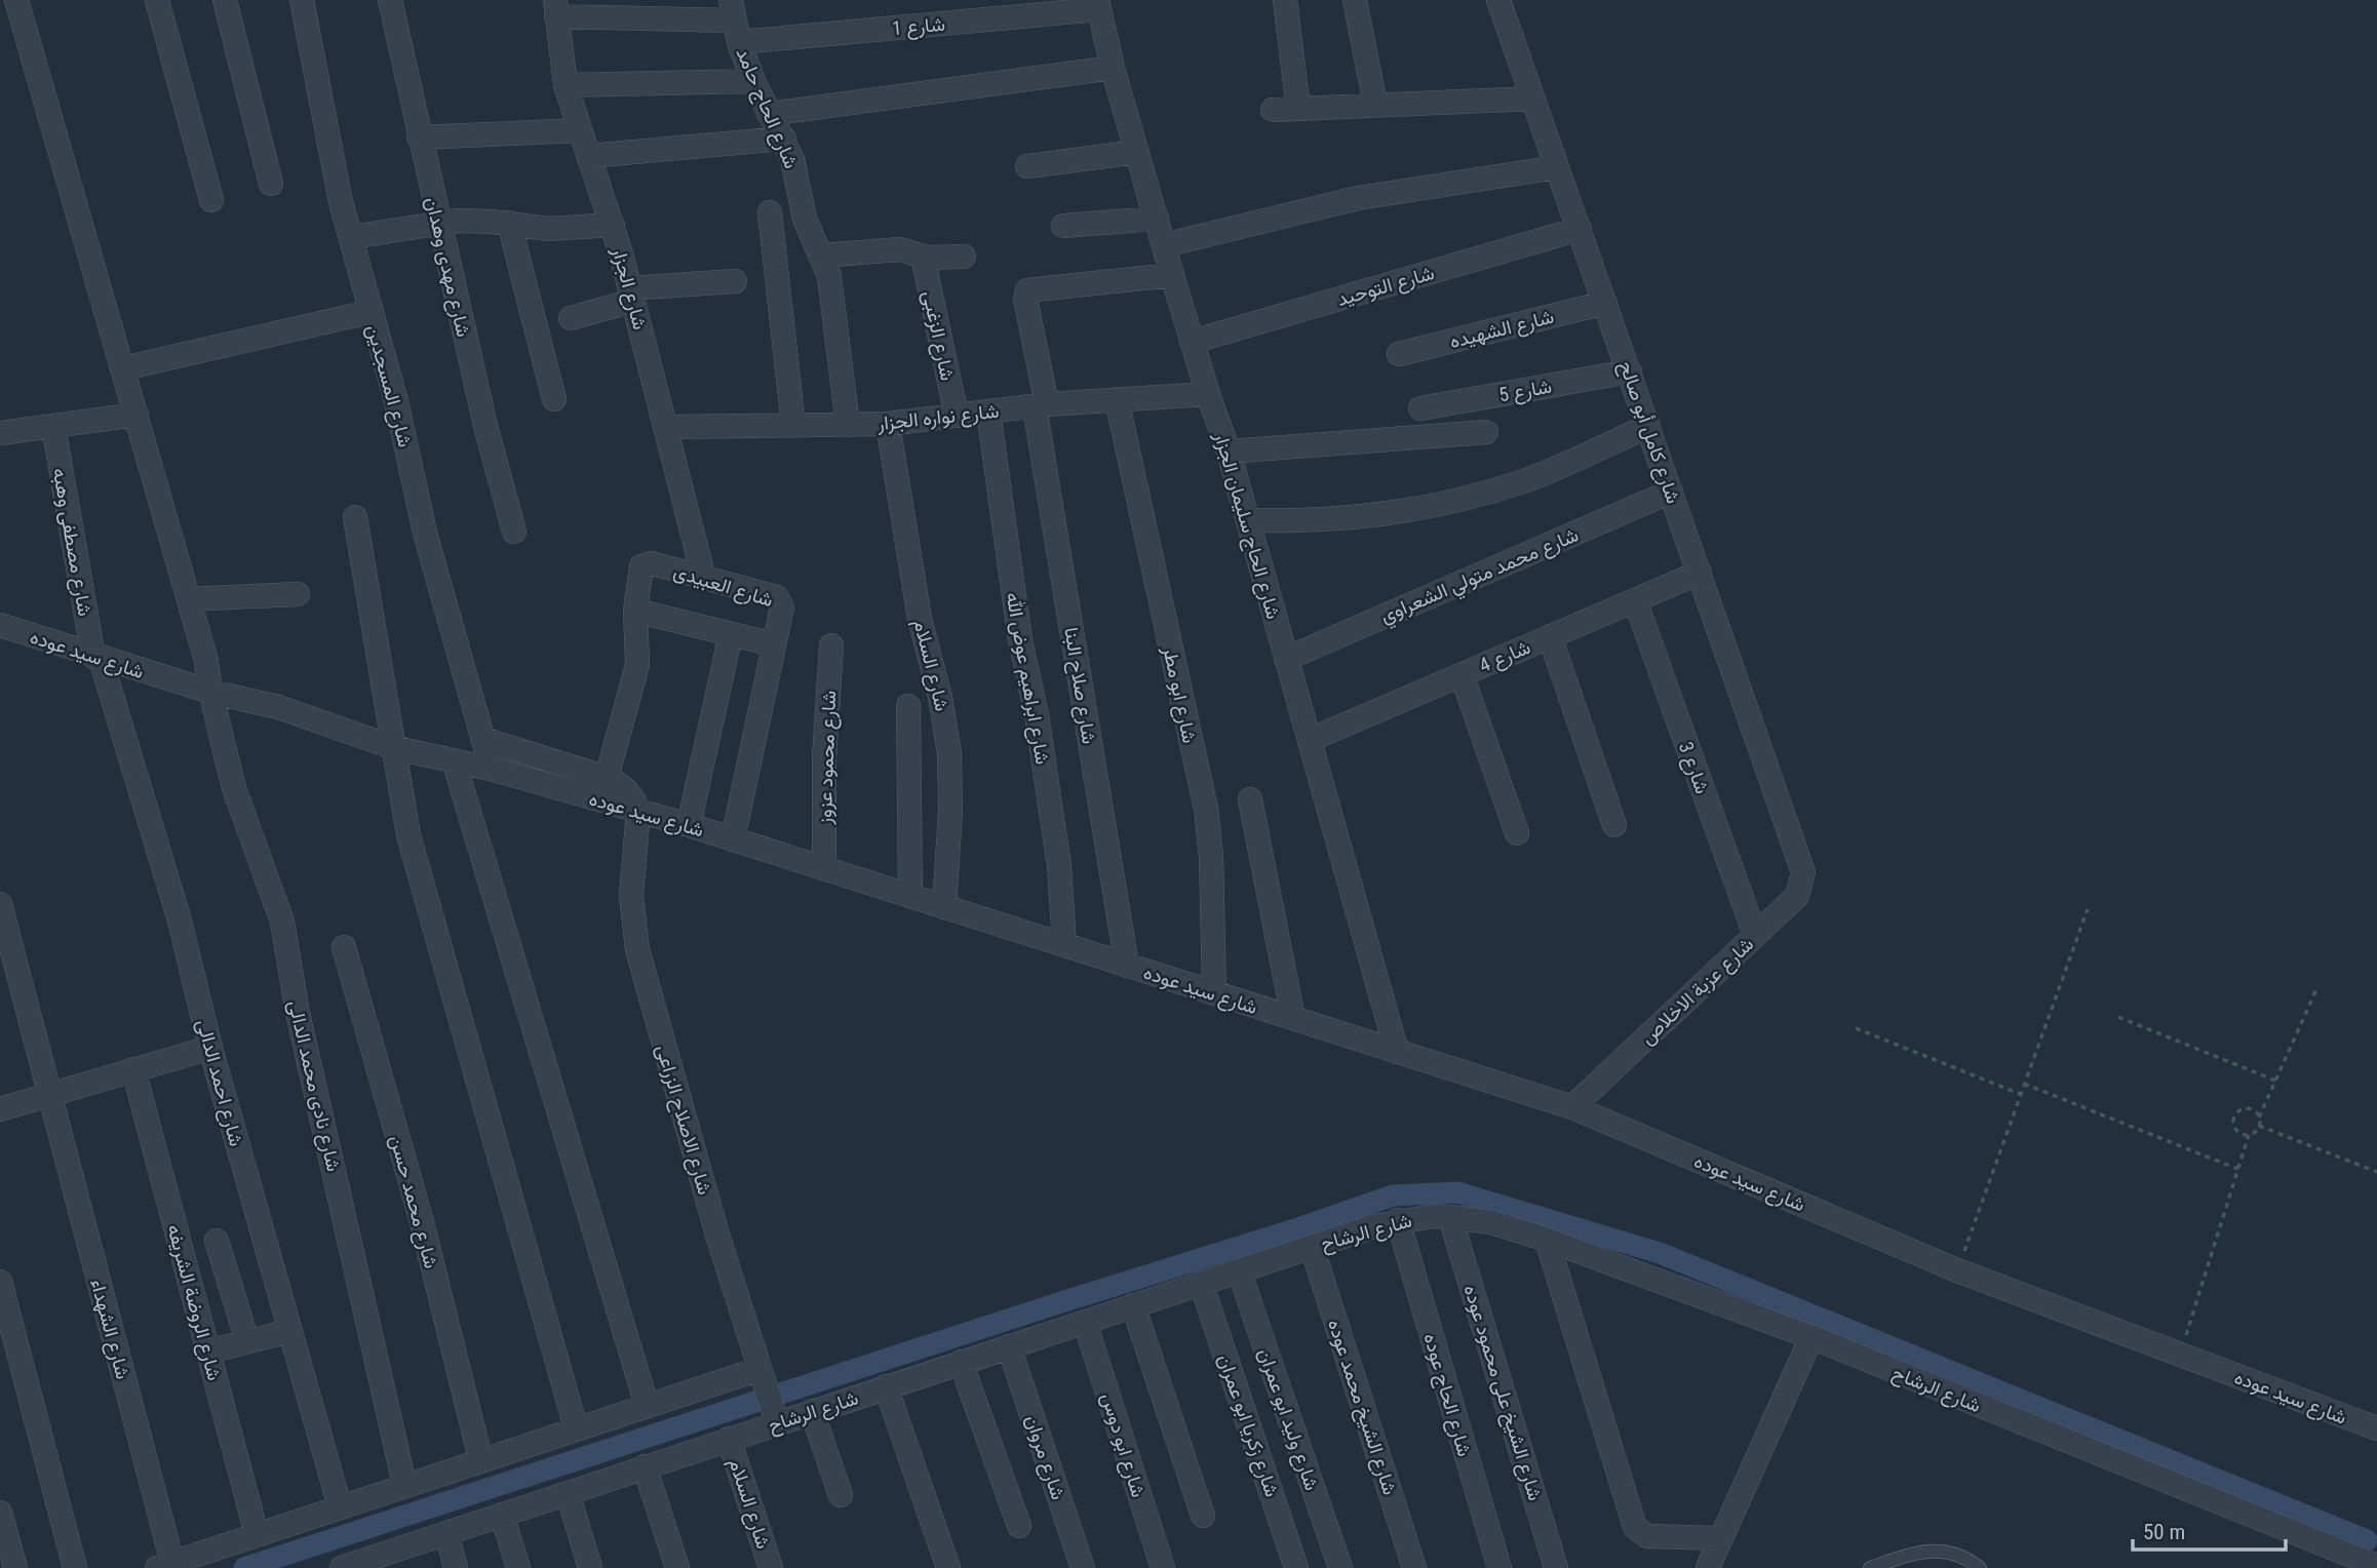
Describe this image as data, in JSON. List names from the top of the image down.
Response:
{
  "streets": {
    "street": [
      "شارع 1",
      "شارع الحاج حامد",
      "شارع مهدى وهدان",
      "شارع التوحيد",
      "شارع الجزار",
      "شارع الشهيده",
      "شارع الزغبى",
      "شارع المسجدين",
      "شارع 5",
      "شارع نواره الجزار",
      "شارع كامل أبو صالح",
      "شارع الحاج سليمان الجزار",
      "شارع مصطفى وهبه",
      "شارع محمد متولي الشعراوي",
      "شارع العبيدى",
      "شارع سيد عوده",
      "شارع 4",
      "شارع السلام",
      "شارع ابراهيم عوض الله",
      "شارع صلاح البنا",
      "شارع ابو مطر",
      "شارع محمود عزوز",
      "شارع 3",
      "شارع عزبة الاخلاص",
      "شارع احمد الدالى",
      "شارع نادى محمد الدالى",
      "شارع الاصلاح الزراعى",
      "شارع محمد حسن",
      "شارع الرشاح",
      "شارع الروضة الشريفه",
      "شارع الشهداء",
      "شارع الشيخ على محمود عوده",
      "شارع الحاج عوده",
      "شارع الشيخ محمد عوده",
      "شارع وليد ابو عمران",
      "شارع زكريا ابو عمران",
      "شارع ابو دوس",
      "شارع مروان"
    ]
  },
  "crossings": [
    ["شارع 1", "شارع الحاج حامد"],
    ["شارع 1", "شارع الجزار"],
    ["شارع 1", "شارع الحاج سليمان الجزار"],
    ["شارع الحاج حامد", "شارع نواره الجزار"],
    ["شارع التوحيد", "شارع كامل أبو صالح"],
    ["شارع التوحيد", "شارع الحاج سليمان الجزار"],
    ["شارع الجزار", "شارع نواره الجزار"],
    ["شارع الجزار", "شارع العبيدى"],
    ["شارع الشهيده", "شارع كامل أبو صالح"],
    ["شارع الزغبى", "شارع نواره الجزار"],
    ["شارع المسجدين", "شارع سيد عوده"],
    ["شارع 5", "شارع كامل أبو صالح"],
    ["شارع نواره الجزار", "شارع الحاج سليمان الجزار"],
    ["شارع نواره الجزار", "شارع السلام"],
    ["شارع نواره الجزار", "شارع ابراهيم عوض الله"],
    ["شارع نواره الجزار", "شارع صلاح البنا"],
    ["شارع نواره الجزار", "شارع ابو مطر"],
    ["شارع كامل أبو صالح", "شارع محمد متولي الشعراوي"],
    ["شارع كامل أبو صالح", "شارع 4"],
    ["شارع كامل أبو صالح", "شارع عزبة الاخلاص"],
    ["شارع الحاج سليمان الجزار", "شارع محمد متولي الشعراوي"],
    ["شارع الحاج سليمان الجزار", "شارع سيد عوده"],
    ["شارع الحاج سليمان الجزار", "شارع 4"],
    ["شارع الحاج سليمان الجزار", "شارع صلاح البنا"],
    ["شارع مصطفى وهبه", "شارع سيد عوده"],
    ["شارع مصطفى وهبه", "شارع احمد الدالى"],
    ["شارع العبيدى", "شارع سيد عوده"],
    ["شارع سيد عوده", "شارع السلام"],
    ["شارع سيد عوده", "شارع ابراهيم عوض الله"],
    ["شارع سيد عوده", "شارع صلاح البنا"],
    ["شارع سيد عوده", "شارع ابو مطر"],
    ["شارع سيد عوده", "شارع محمود عزوز"],
    ["شارع سيد عوده", "شارع عزبة الاخلاص"],
    ["شارع سيد عوده", "شارع احمد الدالى"],
    ["شارع سيد عوده", "شارع نادى محمد الدالى"],
    ["شارع سيد عوده", "شارع الاصلاح الزراعى"],
    ["شارع 4", "شارع 3"],
    ["شارع السلام", "شارع الرشاح"],
    ["شارع 3", "شارع عزبة الاخلاص"],
    ["شارع الاصلاح الزراعى", "شارع الرشاح"],
    ["شارع الرشاح", "شارع الشيخ على محمود عوده"],
    ["شارع الرشاح", "شارع الحاج عوده"],
    ["شارع الرشاح", "شارع الشيخ محمد عوده"],
    ["شارع الرشاح", "شارع وليد ابو عمران"],
    ["شارع الرشاح", "شارع زكريا ابو عمران"],
    ["شارع الرشاح", "شارع ابو دوس"],
    ["شارع الرشاح", "شارع مروان"]
  ],
  "scale_bar": "50 m"
}
